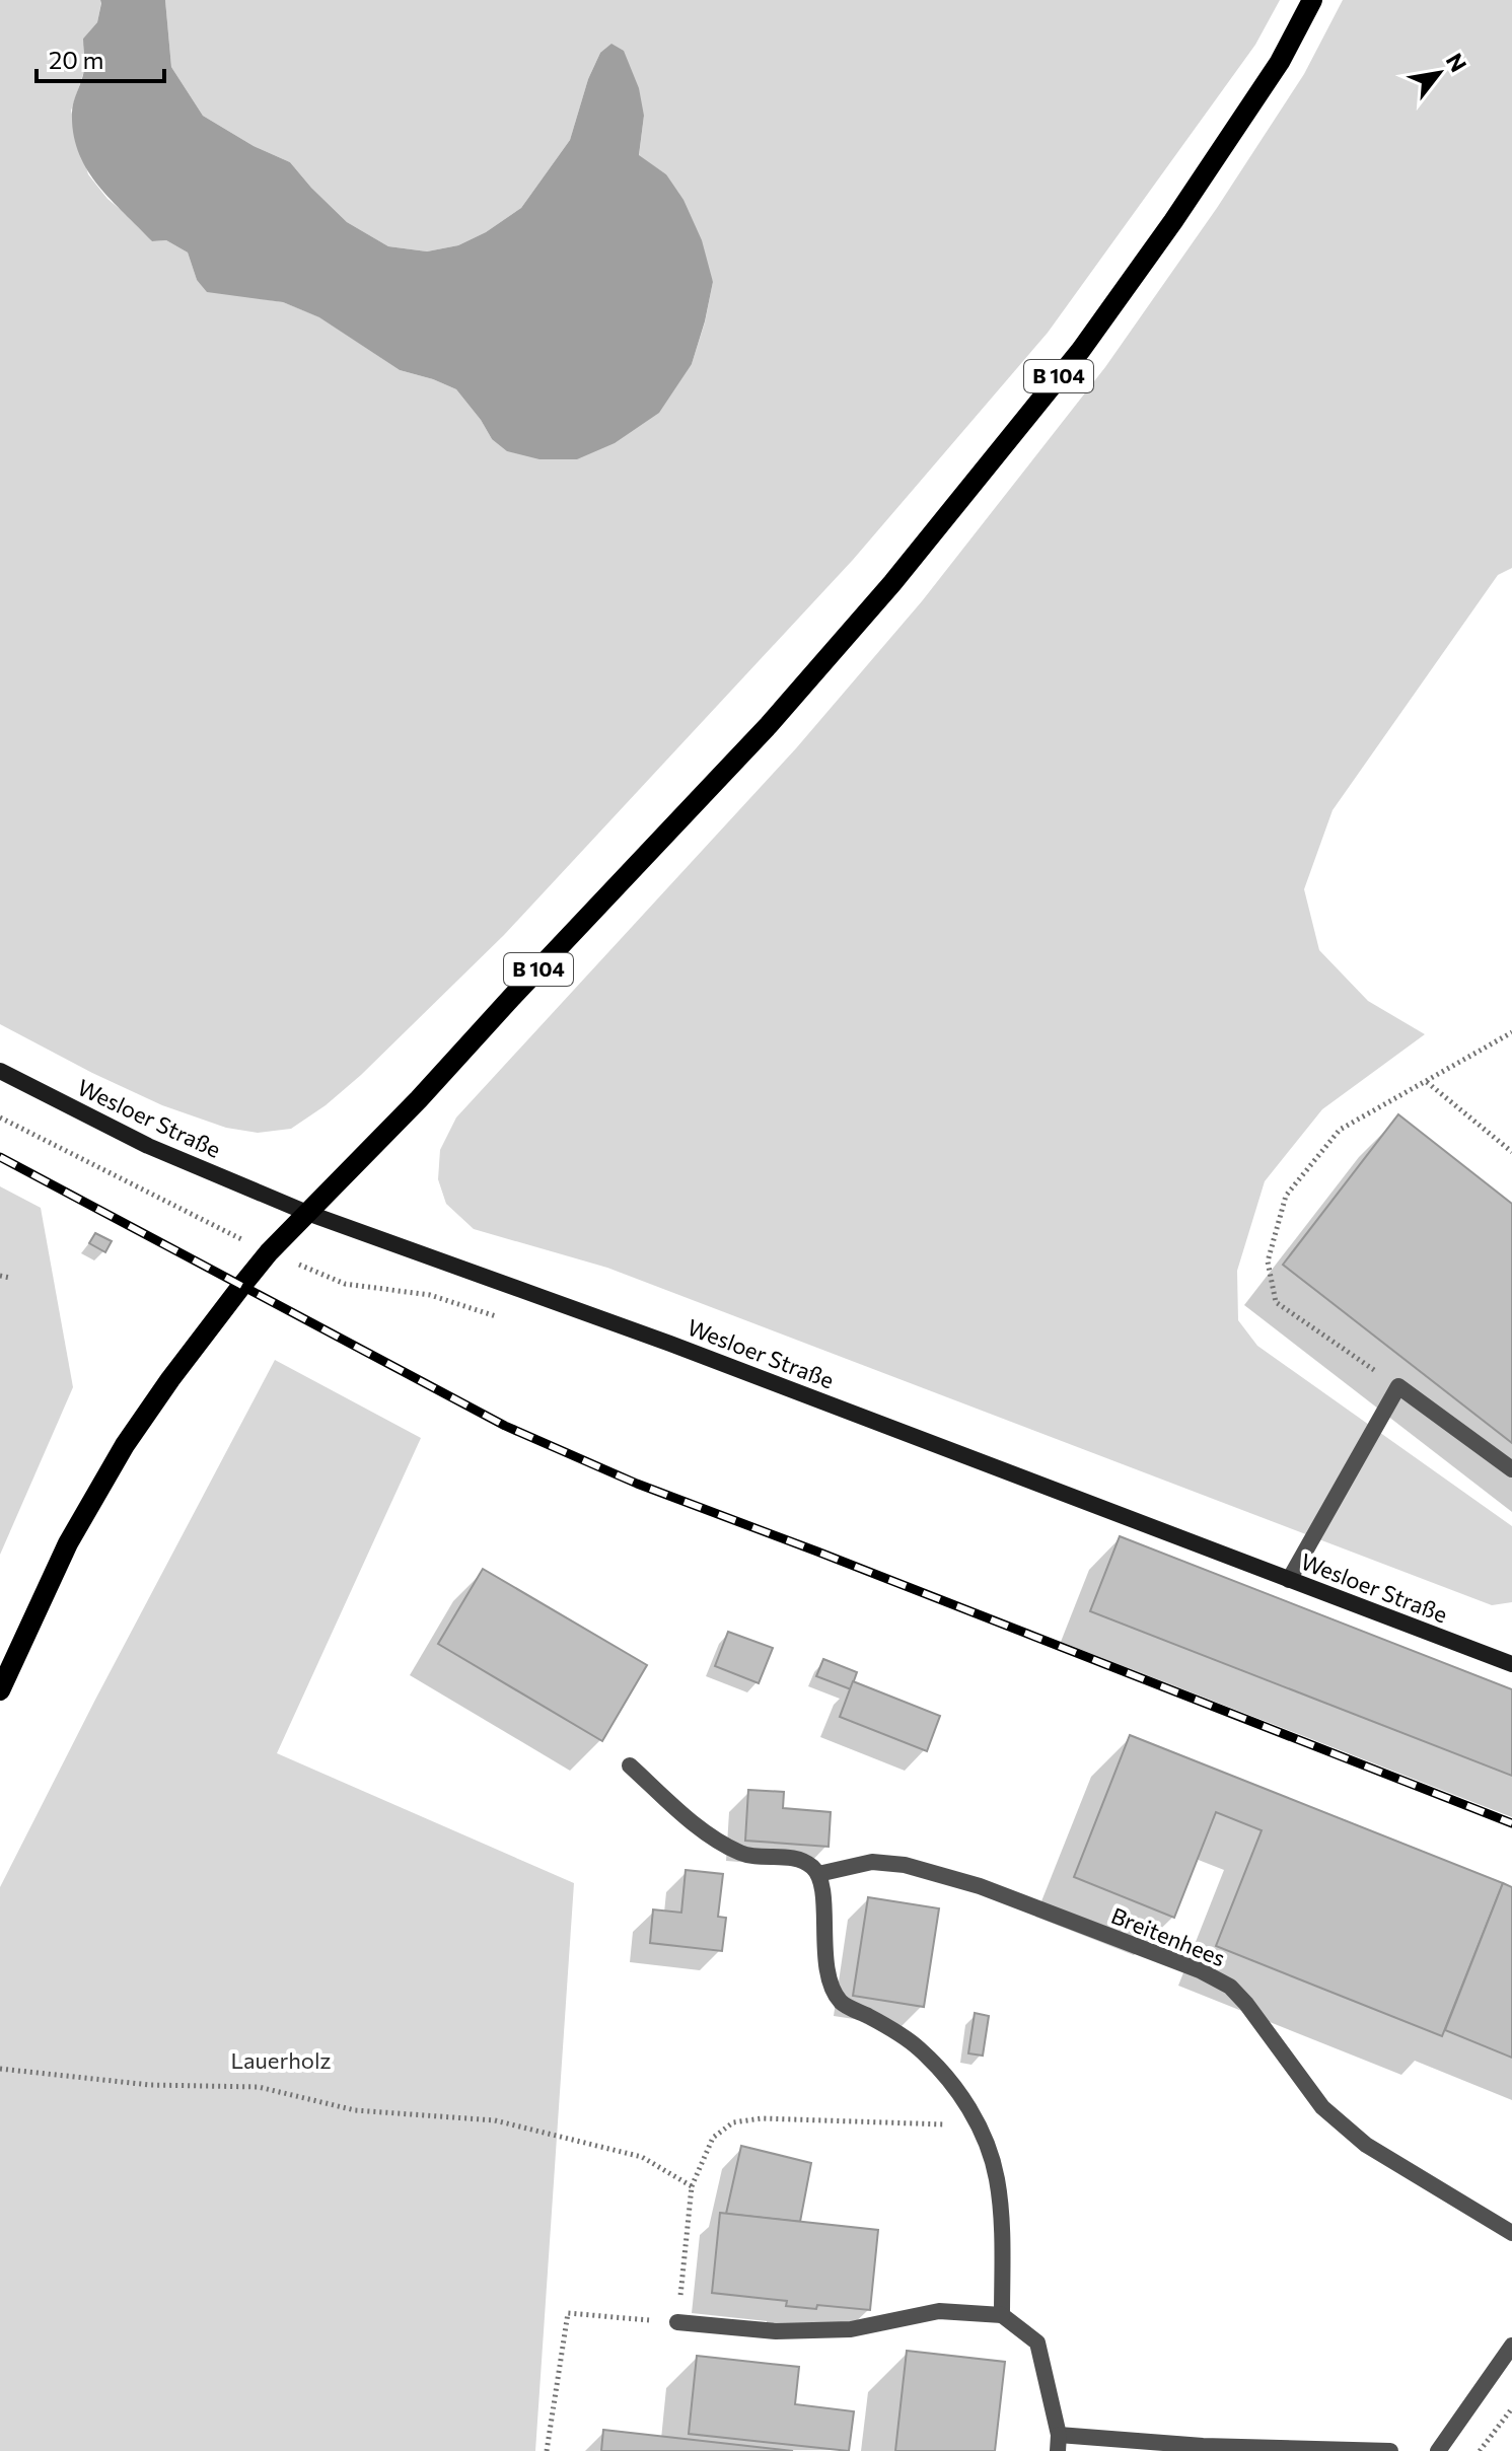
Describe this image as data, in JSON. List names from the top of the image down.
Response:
{
  "streets": {
    "main road": ["B 104"],
    "street": ["Wesloer Straße", "Breitenhees"]
  },
  "crossings": [
    ["B 104", "Wesloer Straße"]
  ],
  "parks": ["Lauerholz"],
  "scale_bar": "20 m",
  "north": "top right"
}
